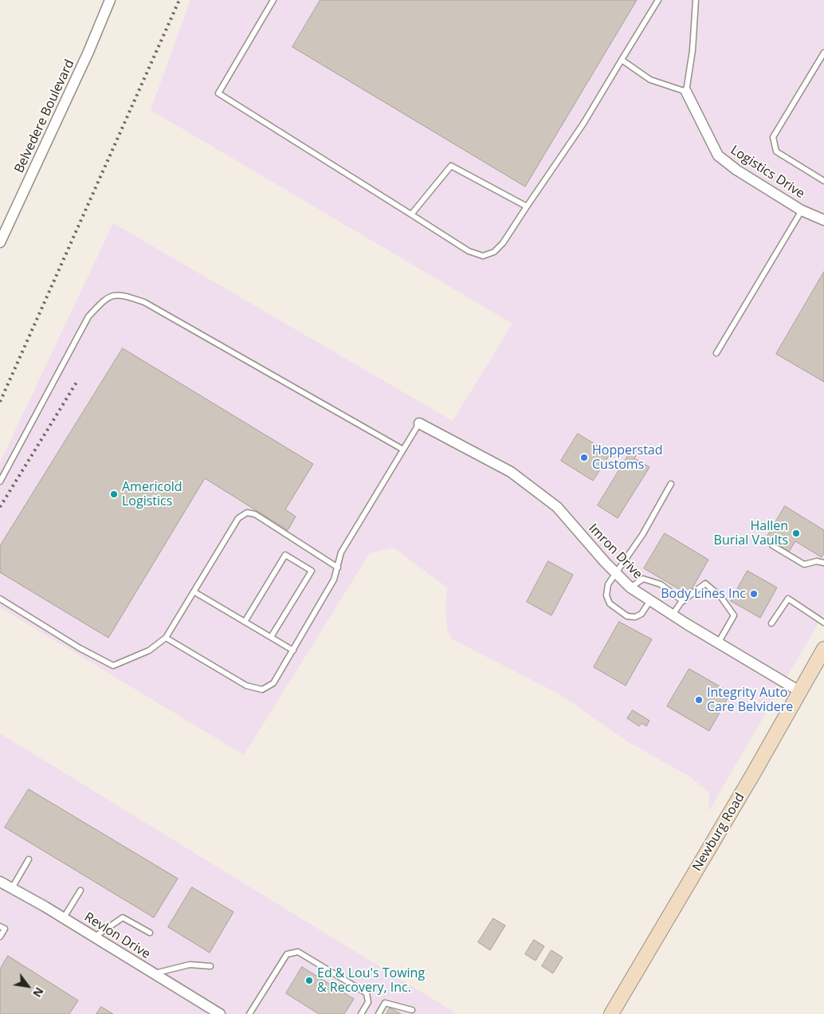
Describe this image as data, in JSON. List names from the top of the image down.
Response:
{
  "streets": {
    "main road": ["Newburg Road"],
    "street": [
      "Belvedere Boulevard",
      "Logistics Drive",
      "Imron Drive",
      "Revlon Drive"
    ]
  },
  "crossings": [
    ["Imron Drive", "Newburg Road"]
  ],
  "places": [
    "Hopperstad Customs",
    "Americold Logistics",
    "Hallen Burial Vaults",
    "Body Lines Inc",
    "Integrity Auto Care Belvidere",
    "Ed & Lou's Towing & Recovery, Inc."
  ],
  "north": "bottom right"
}
